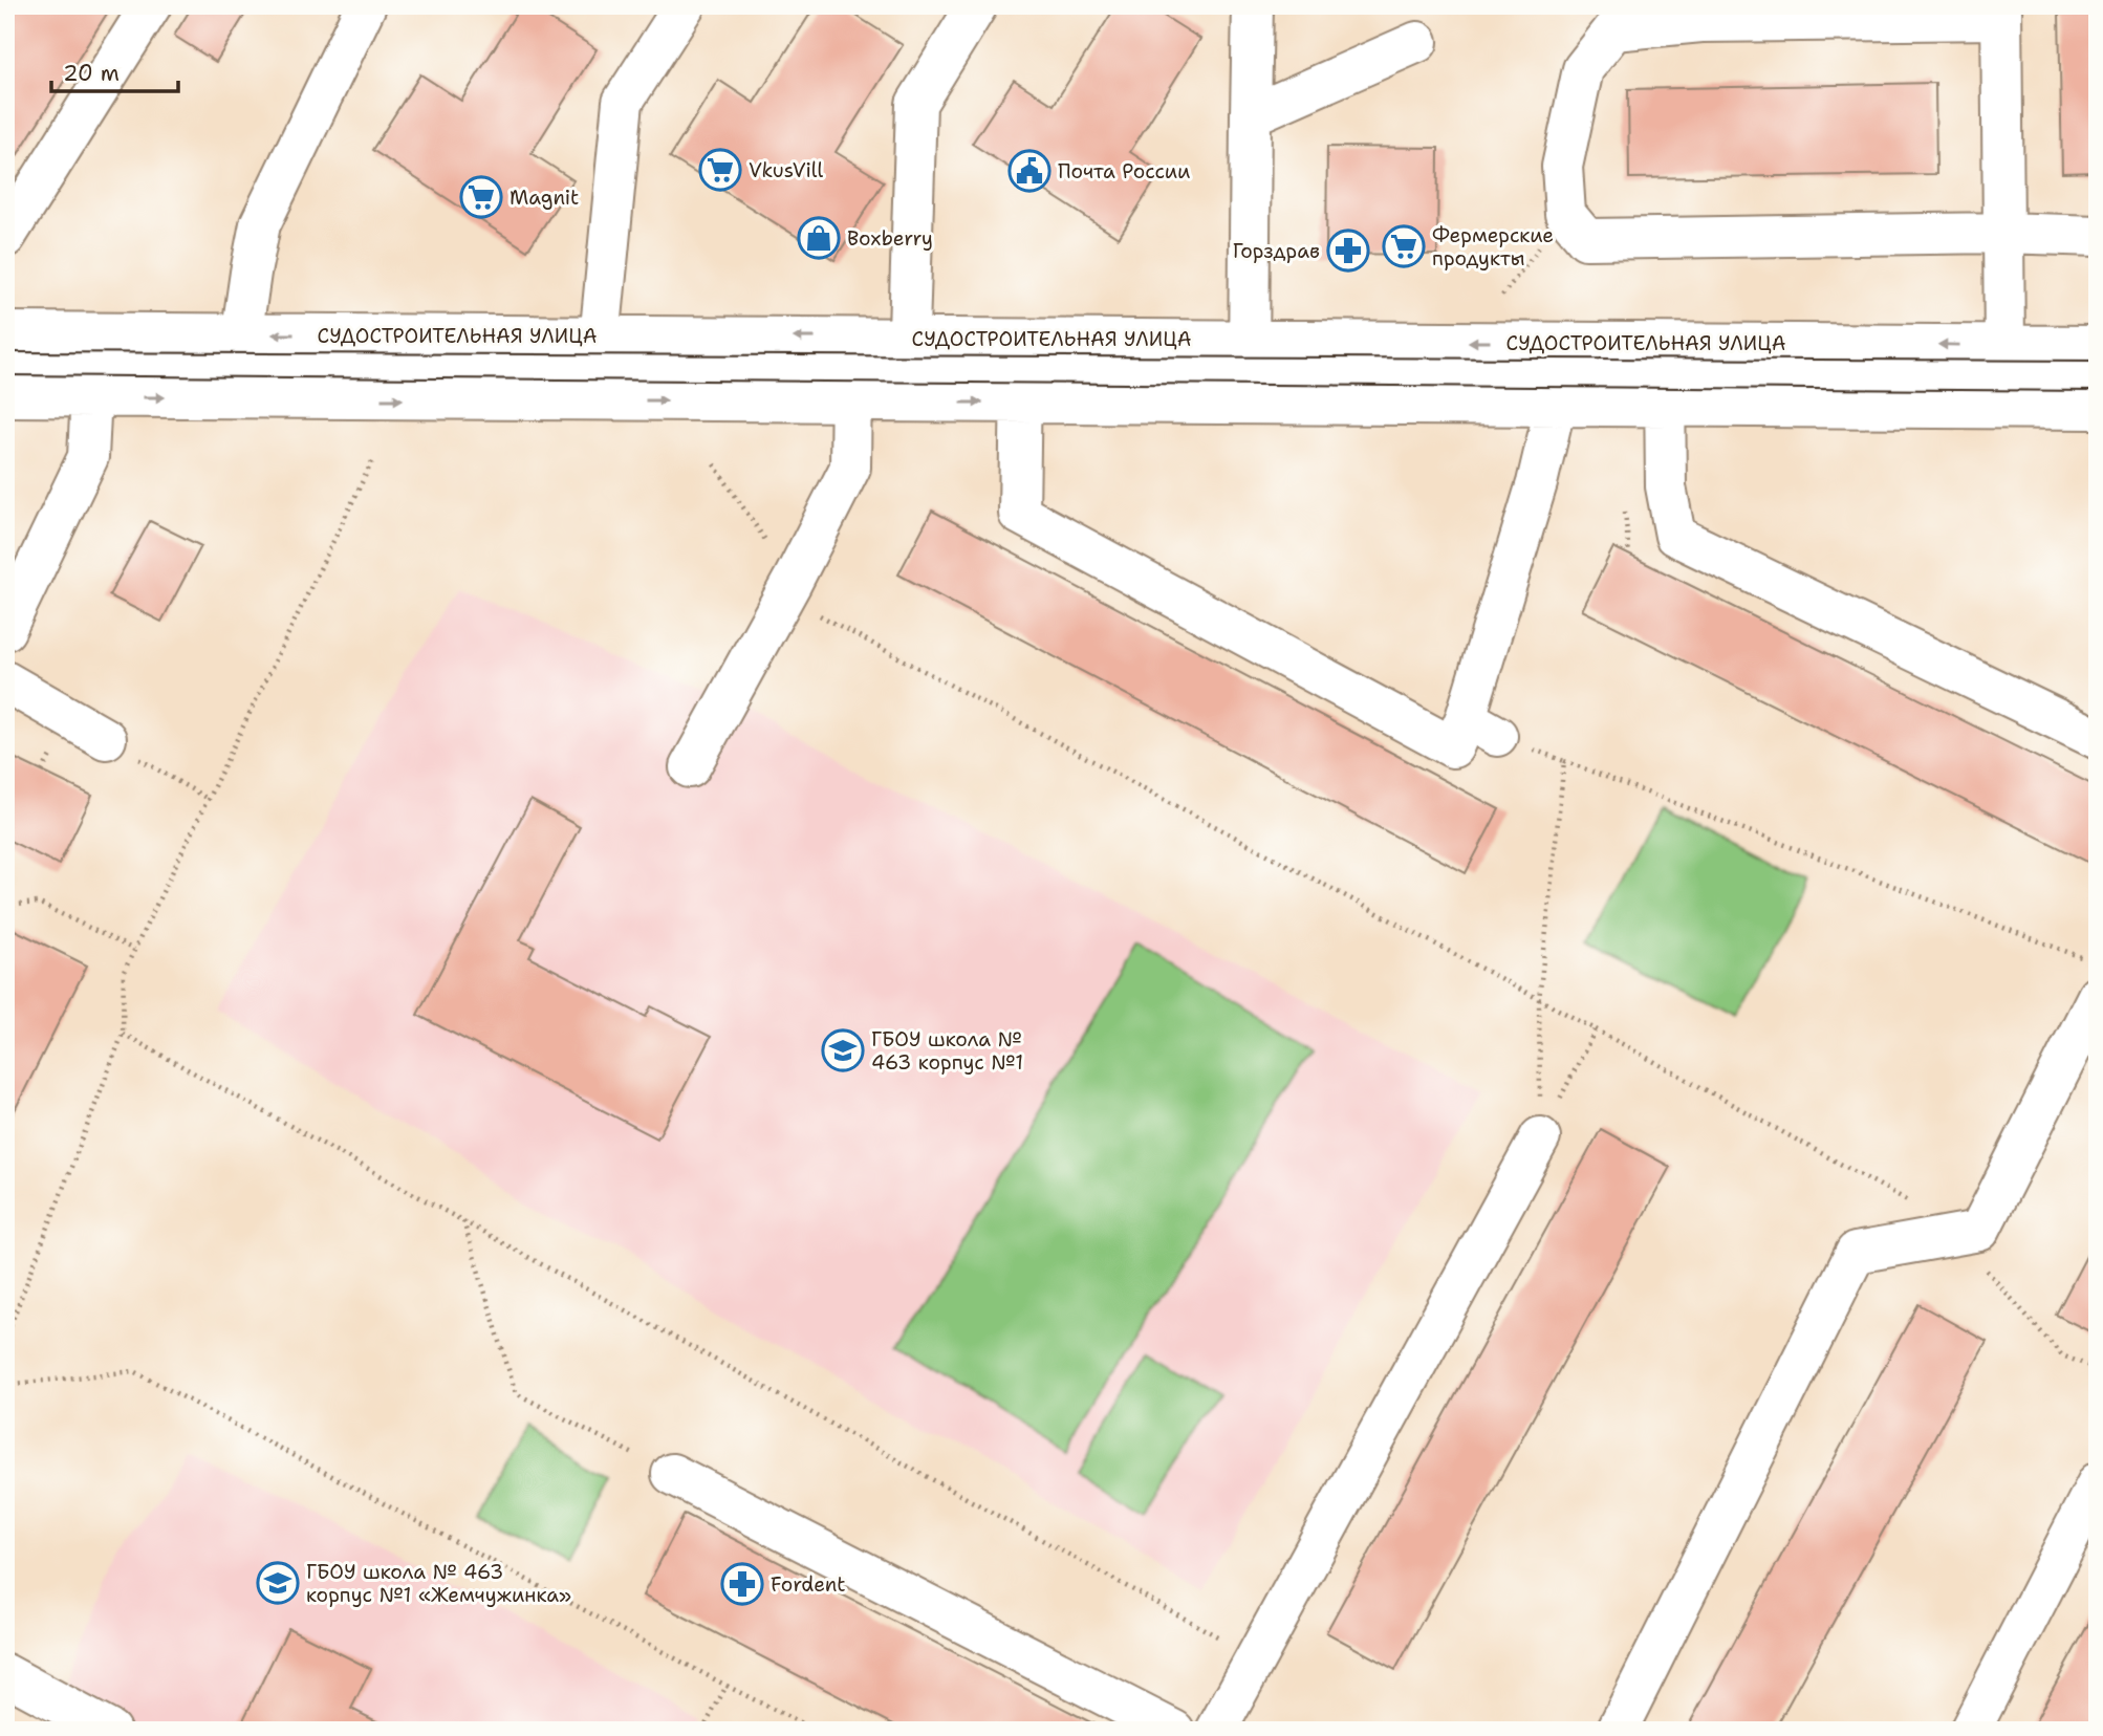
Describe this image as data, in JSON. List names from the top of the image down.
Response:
{
  "streets": {
    "street": ["СУДОСТРОИТЕЛЬНАЯ УЛИЦА"]
  },
  "places": {
    "supermarket": ["VkusVill", "Magnit", "Фермерские продукты"],
    "public building": ["Почта России"],
    "shop": ["Boxberry"],
    "pharmacy": ["Горздрав", "Fordent"],
    "school or university": ["ГБОУ школа № 463 корпус №1", "ГБОУ школа № 463 корпус №1 «Жемчужинка»"]
  },
  "scale_bar": "20 m"
}
